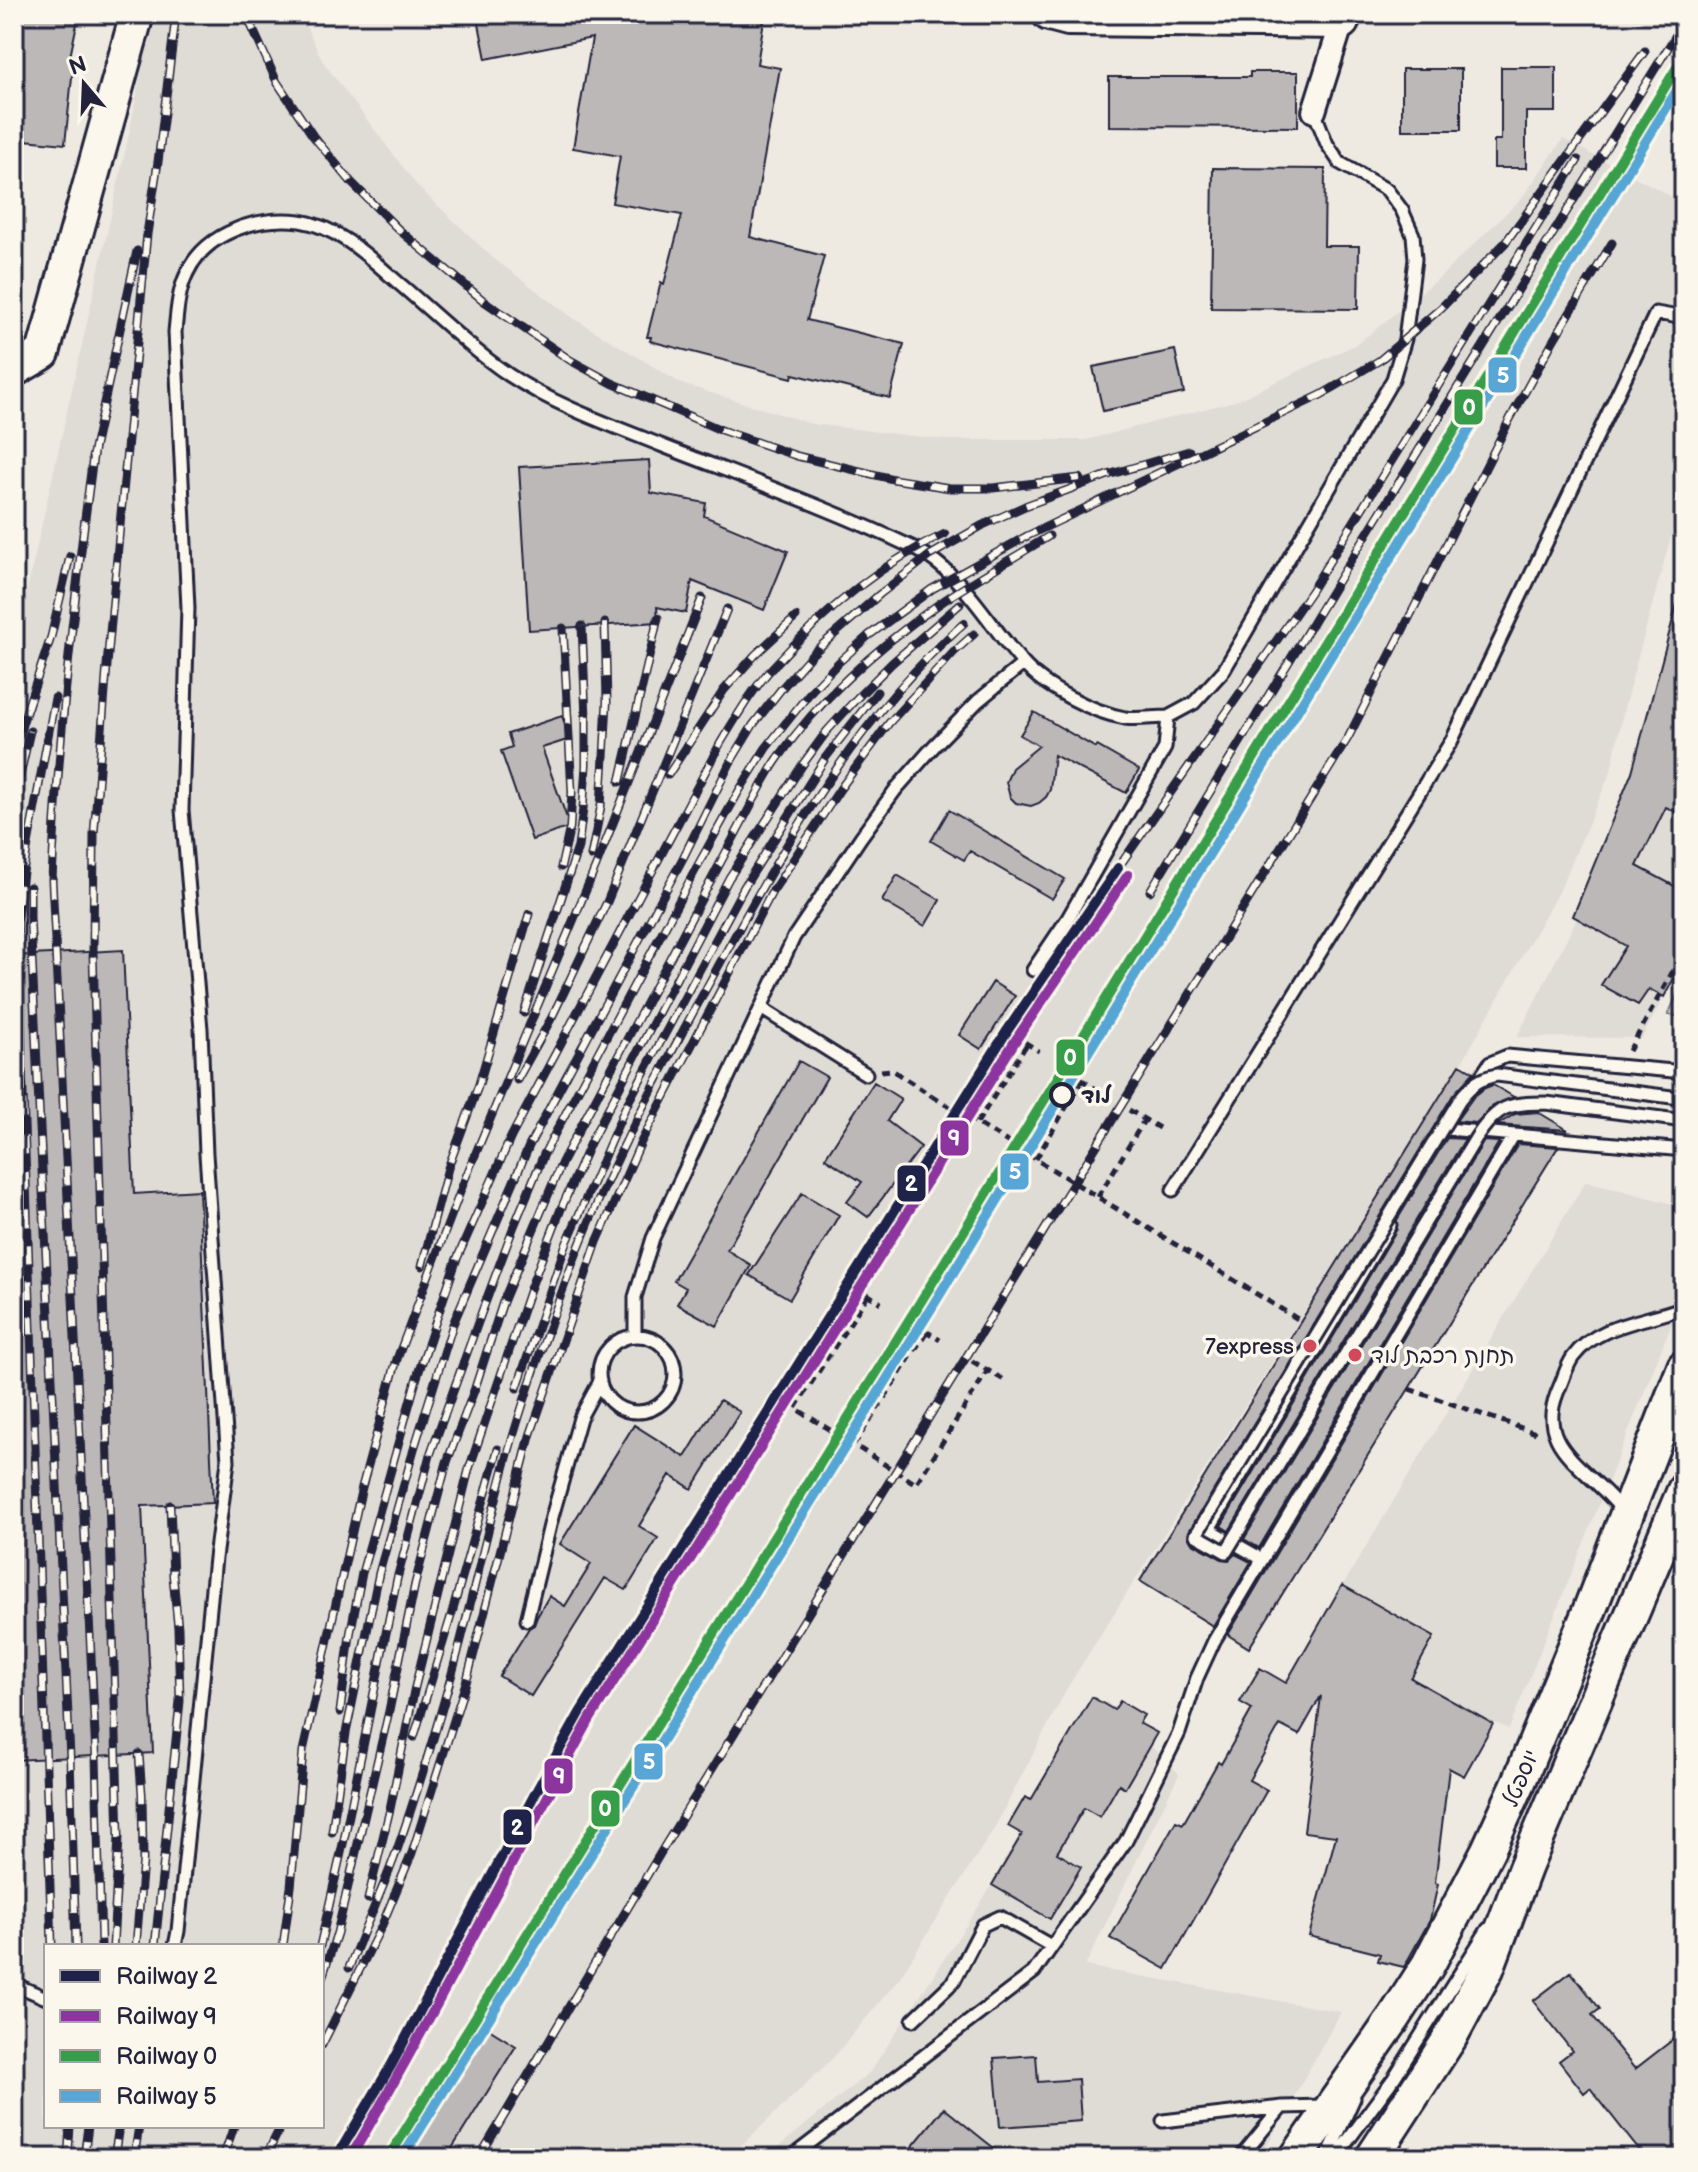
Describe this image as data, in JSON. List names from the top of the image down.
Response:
{
  "streets": {
    "main road": ["יוספטל"]
  },
  "places": ["לוד", "7express", "תחנת רכבת לוד"],
  "lines": [
    "rail line 0",
    "rail line 5",
    "rail line 2",
    "rail line 9"
  ],
  "legend": [
    "Railway 2",
    "Railway 9",
    "Railway 0",
    "Railway 5"
  ],
  "north": "top"
}
